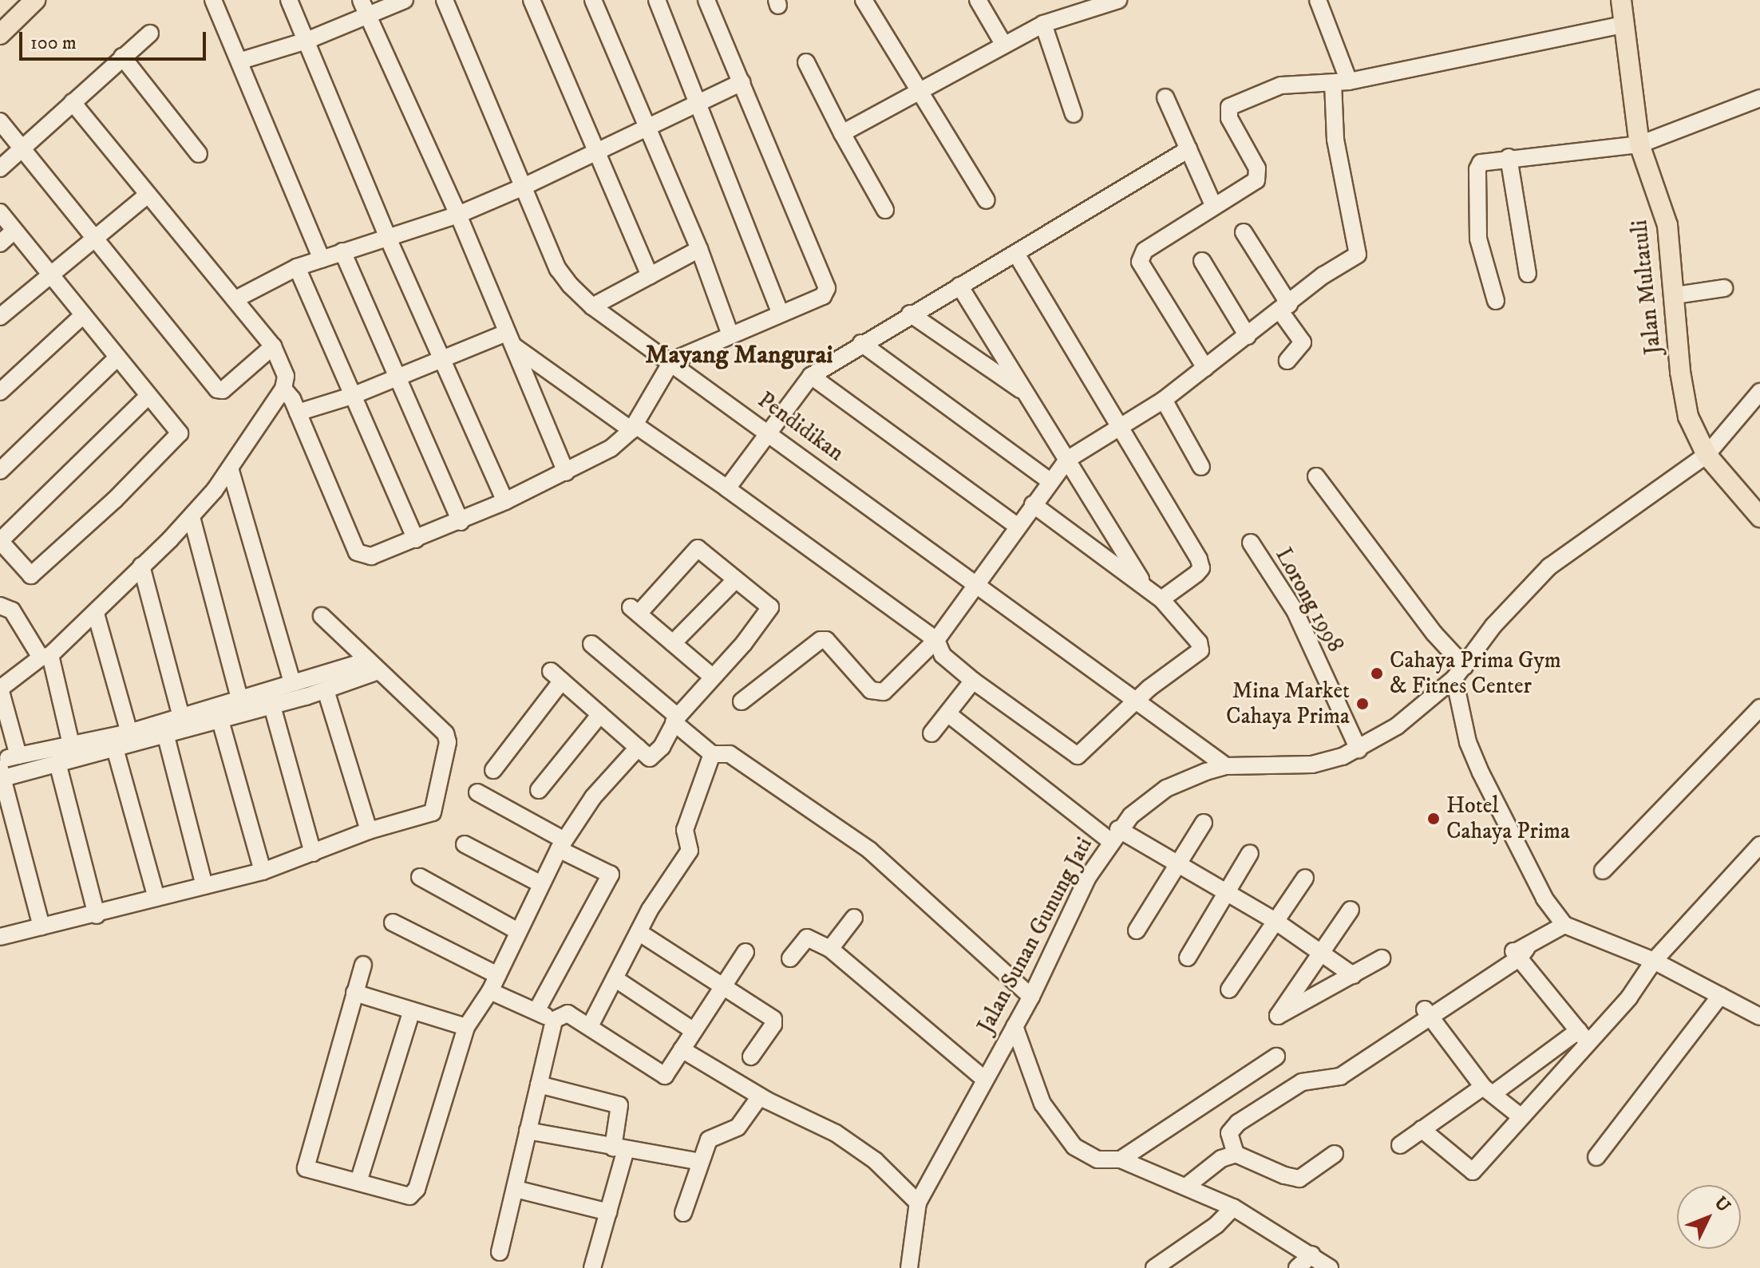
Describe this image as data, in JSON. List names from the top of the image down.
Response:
{
  "streets": {
    "main road": ["Jalan Multatuli"],
    "street": ["Pendidikan", "Lorong 1998", "Jalan Sunan Gunung Jati"]
  },
  "crossings": [
    ["Jalan Multatuli", "Jalan Sunan Gunung Jati"],
    ["Pendidikan", "Jalan Sunan Gunung Jati"],
    ["Lorong 1998", "Jalan Sunan Gunung Jati"]
  ],
  "districts": ["Mayang Mangurai"],
  "places": ["Cahaya Prima Gym & Fitnes Center", "Mina Market Cahaya Prima", "Hotel Cahaya Prima"],
  "scale_bar": "100 m",
  "north": "top right"
}
